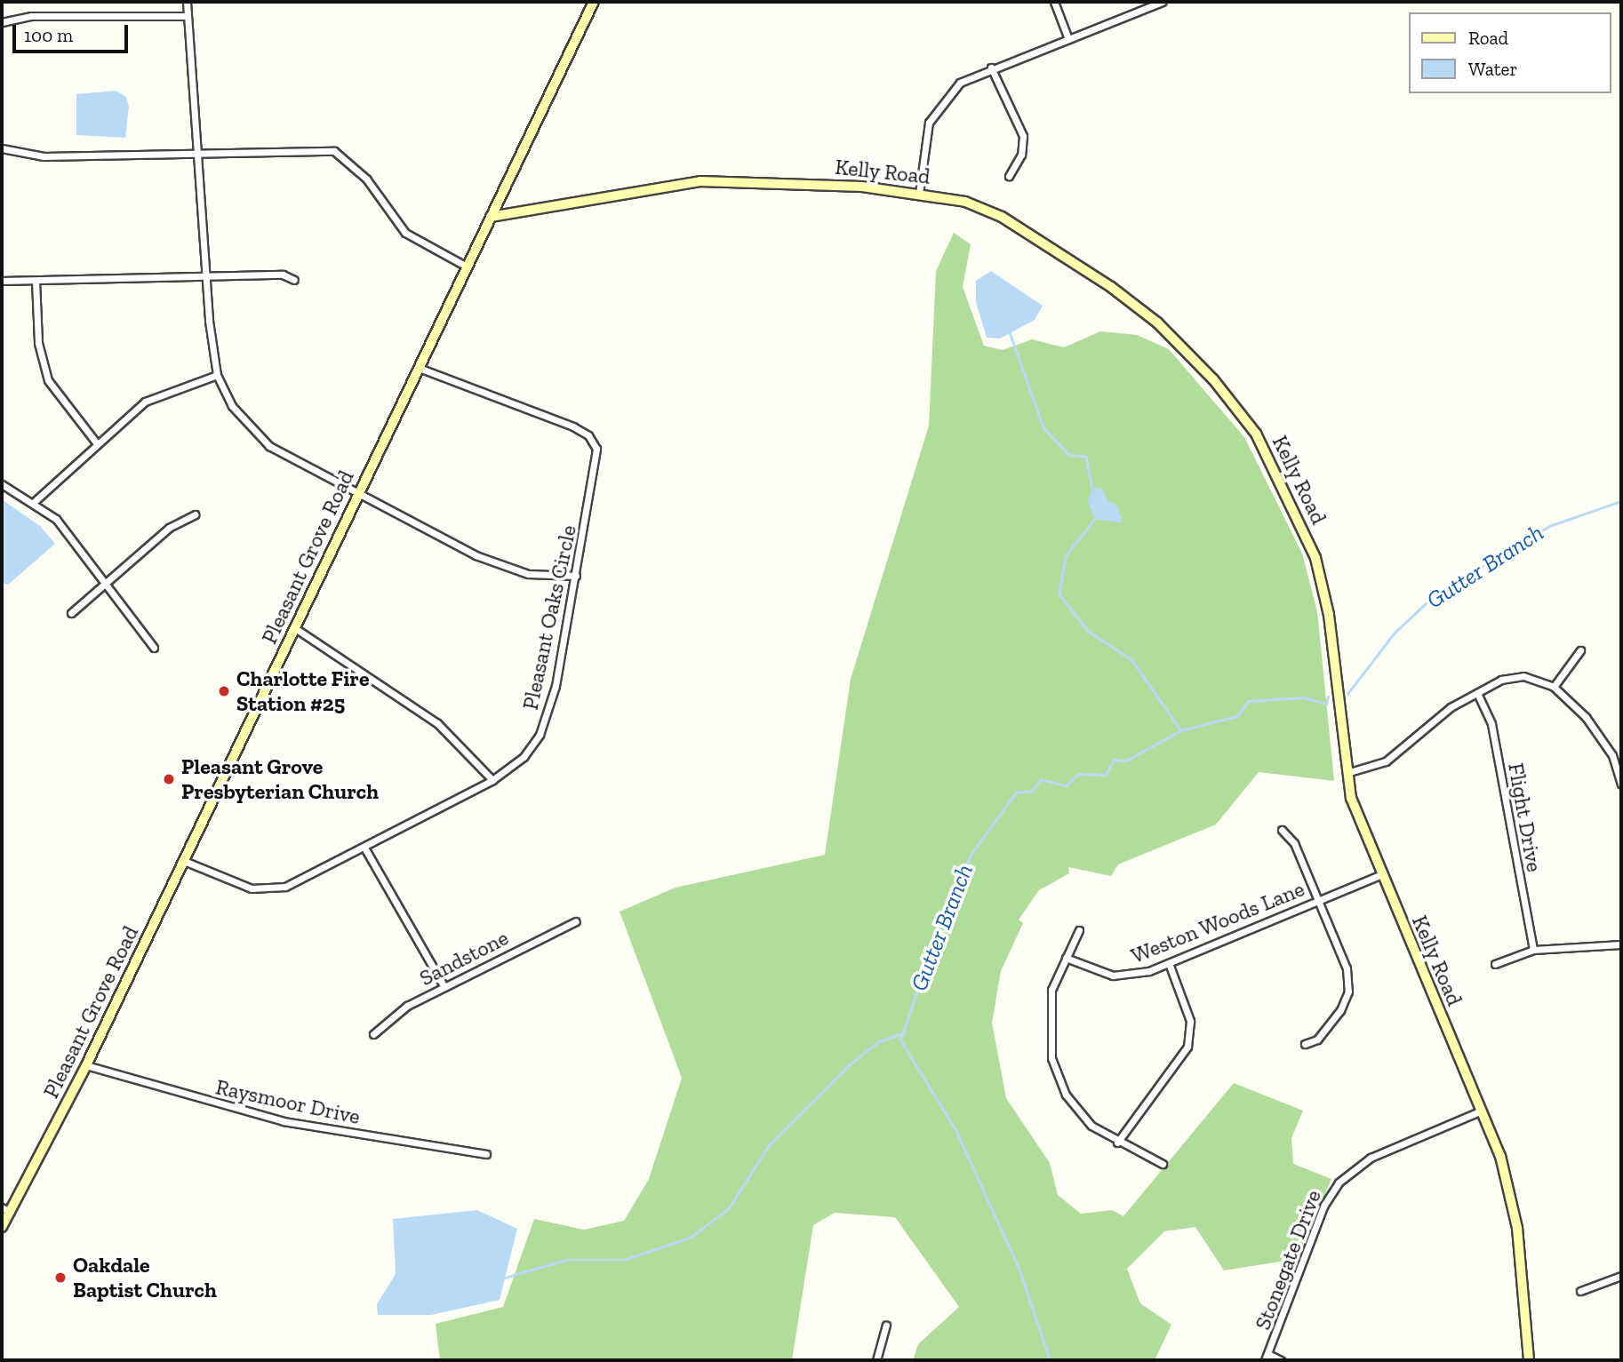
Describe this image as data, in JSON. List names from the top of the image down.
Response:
{
  "streets": {
    "street": [
      "Kelly Road",
      "Pleasant Grove Road",
      "Pleasant Oaks Circle",
      "Flight Drive",
      "Weston Woods Lane",
      "Sandstone",
      "Raysmoor Drive",
      "Stonegate Drive"
    ]
  },
  "crossings": [
    ["Kelly Road", "Pleasant Grove Road"],
    ["Kelly Road", "Weston Woods Lane"],
    ["Kelly Road", "Stonegate Drive"],
    ["Pleasant Grove Road", "Pleasant Oaks Circle"],
    ["Pleasant Grove Road", "Raysmoor Drive"]
  ],
  "water": ["Gutter Branch"],
  "places": ["Charlotte Fire Station #25", "Pleasant Grove Presbyterian Church", "Oakdale Baptist Church"],
  "legend": ["Road", "Water"],
  "scale_bar": "100 m"
}
